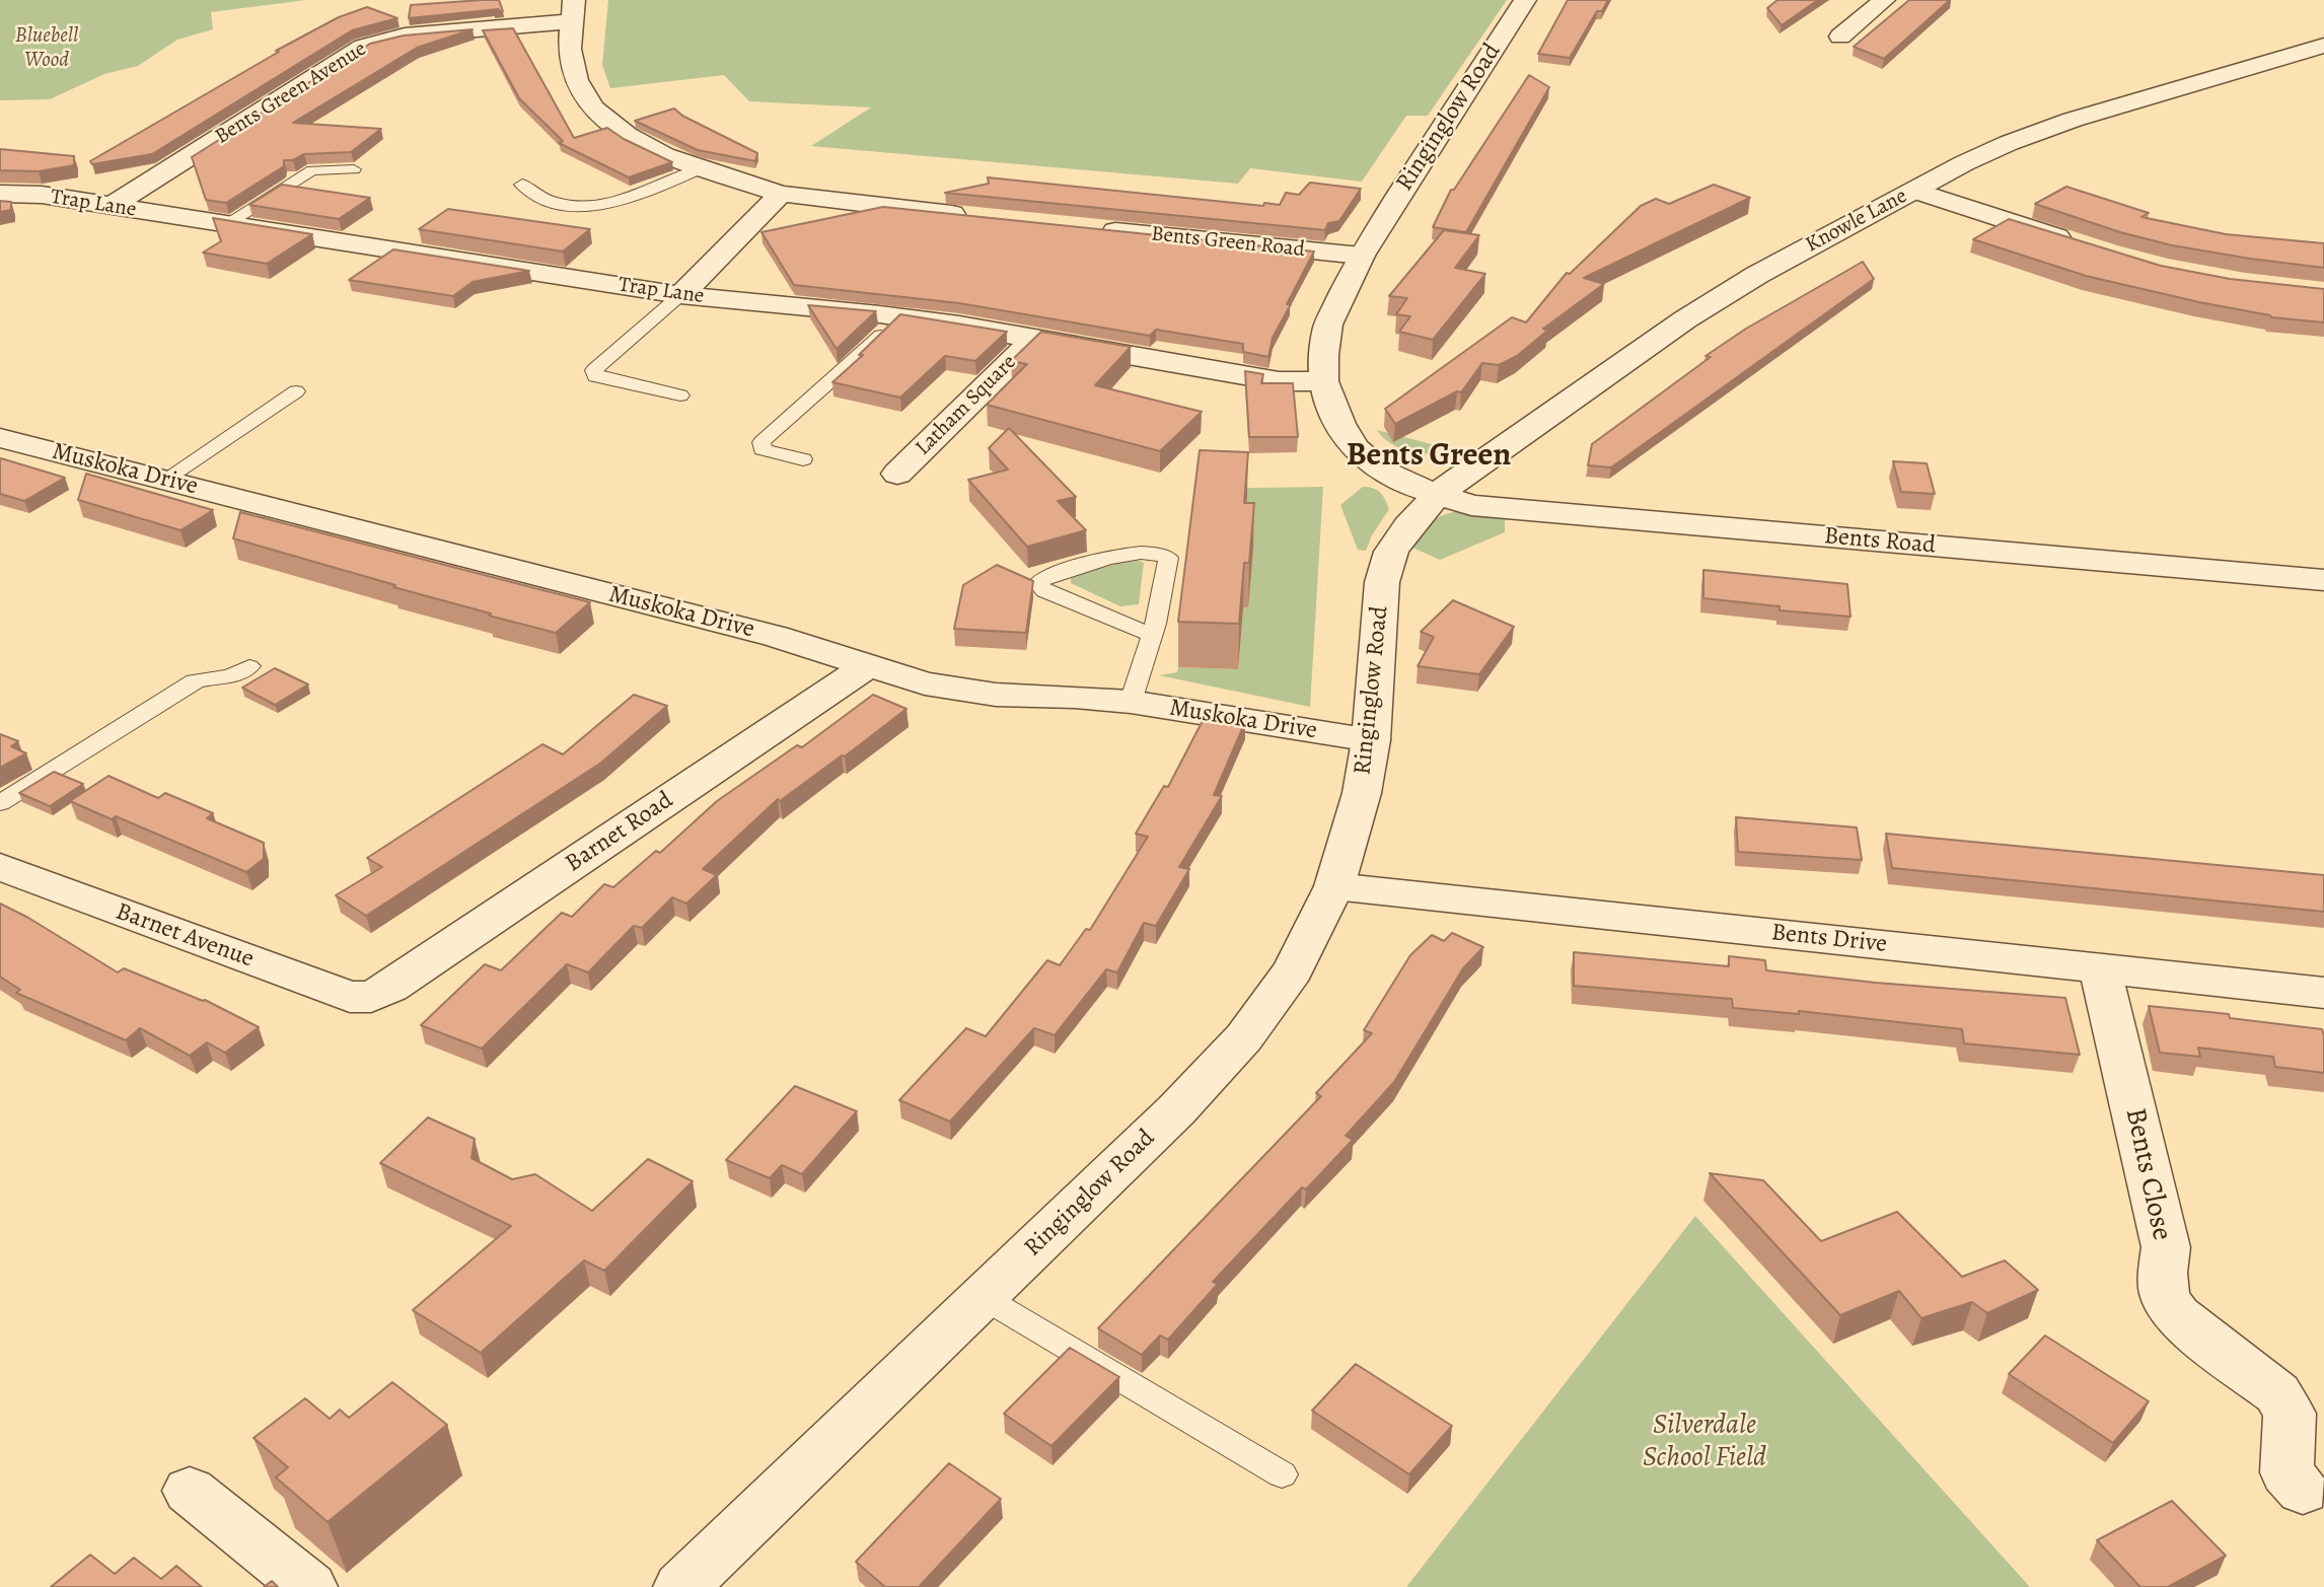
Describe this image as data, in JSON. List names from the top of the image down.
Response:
{
  "streets": {
    "street": [
      "Bents Green Avenue",
      "Ringinglow Road",
      "Trap Lane",
      "Knowle Lane",
      "Bents Green Road",
      "Latham Square",
      "Muskoka Drive",
      "Bents Road",
      "Barnet Road",
      "Barnet Avenue",
      "Bents Drive",
      "Bents Close"
    ]
  },
  "crossings": [
    ["Bents Green Avenue", "Trap Lane"],
    ["Ringinglow Road", "Trap Lane"],
    ["Ringinglow Road", "Knowle Lane"],
    ["Ringinglow Road", "Bents Green Road"],
    ["Ringinglow Road", "Muskoka Drive"],
    ["Ringinglow Road", "Bents Road"],
    ["Ringinglow Road", "Bents Drive"],
    ["Trap Lane", "Latham Square"],
    ["Knowle Lane", "Bents Road"],
    ["Muskoka Drive", "Barnet Road"],
    ["Barnet Road", "Barnet Avenue"],
    ["Bents Drive", "Bents Close"]
  ],
  "districts": ["Bents Green"],
  "parks": ["Bluebell Wood", "Silverdale School Field"]
}
